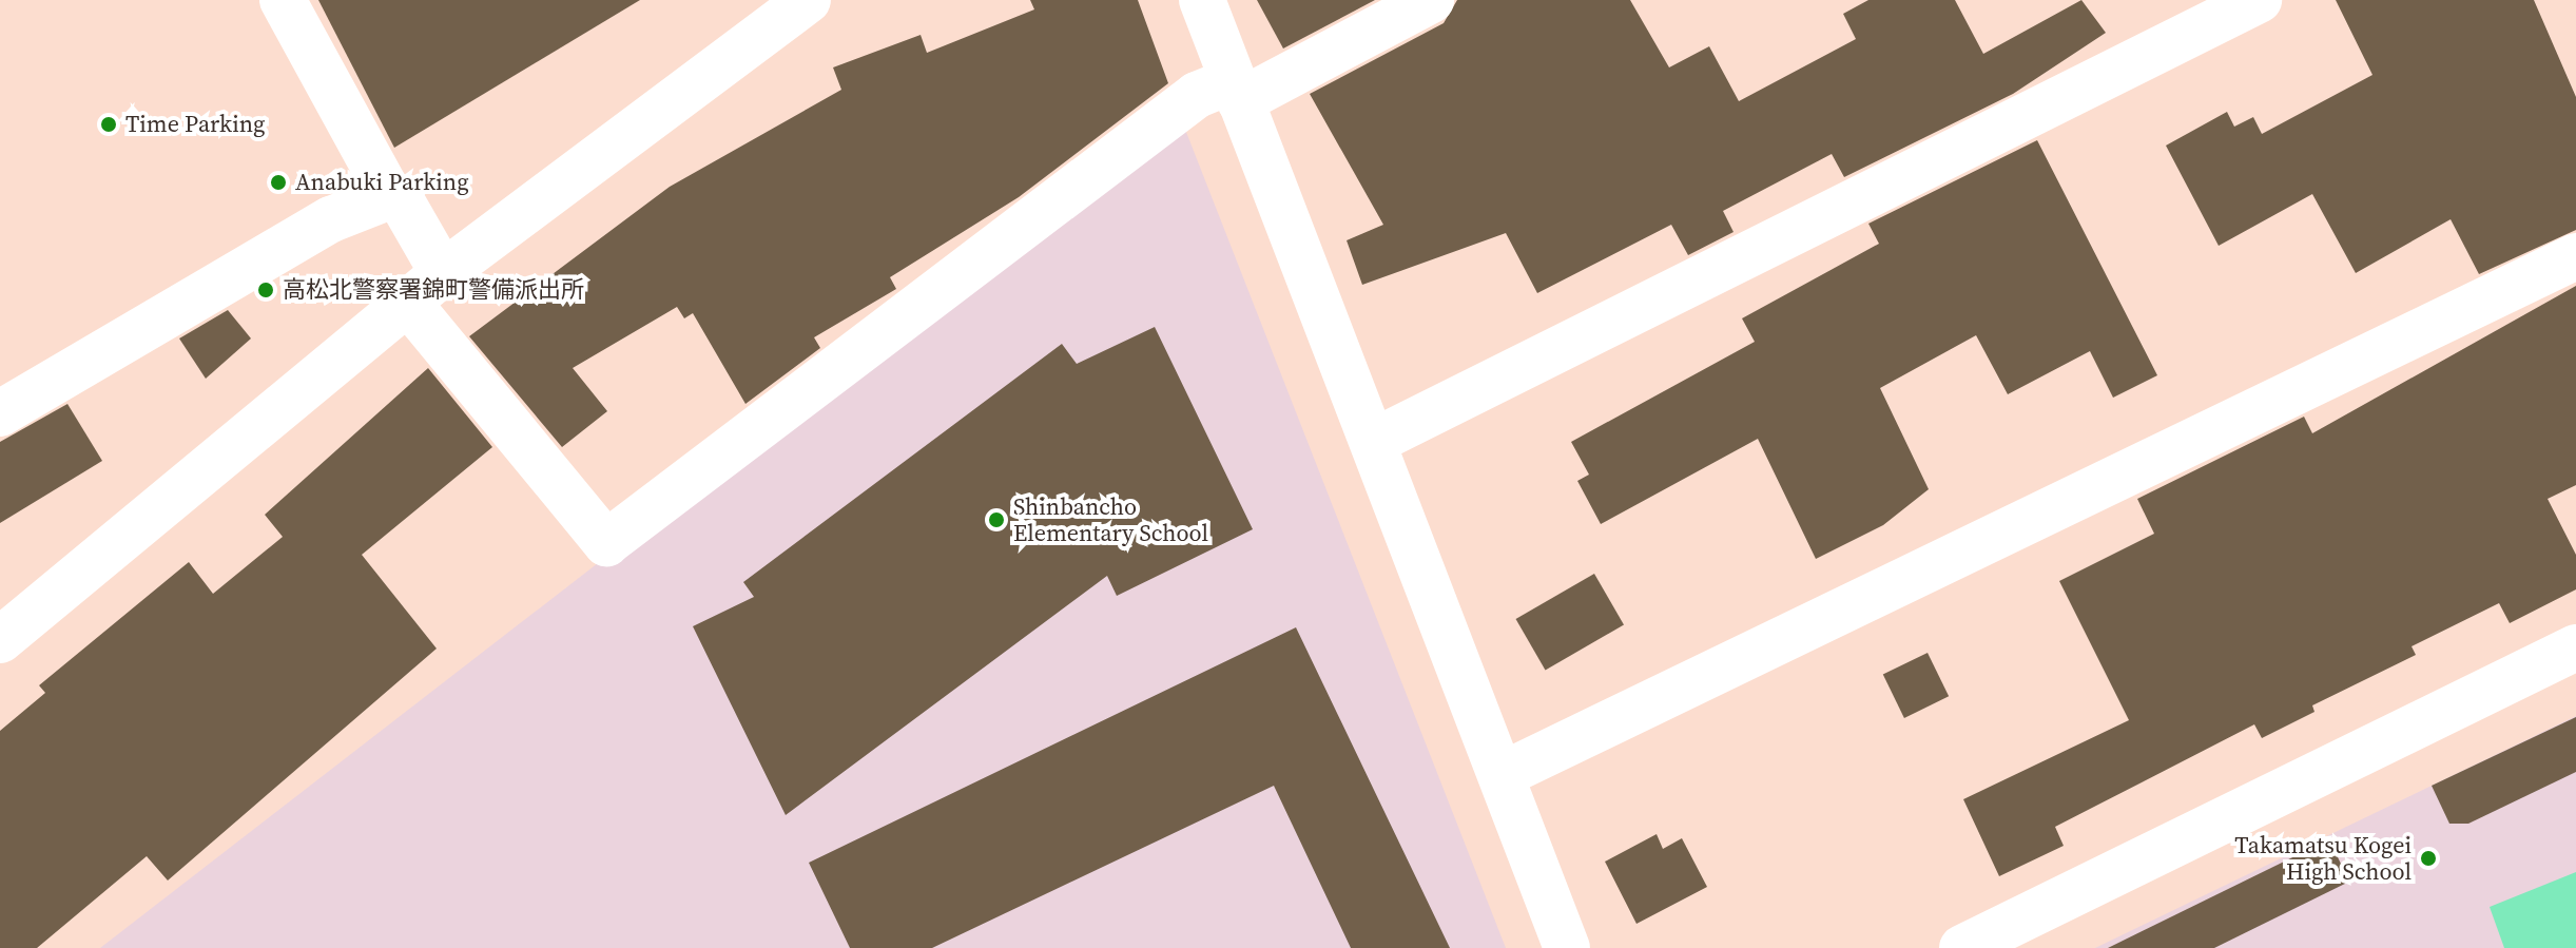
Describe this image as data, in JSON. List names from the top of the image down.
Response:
{
  "places": [
    "Time Parking",
    "Anabuki Parking",
    "高松北警察署錦町警備派出所",
    "Shinbancho Elementary School",
    "Takamatsu Kogei High School"
  ]
}
